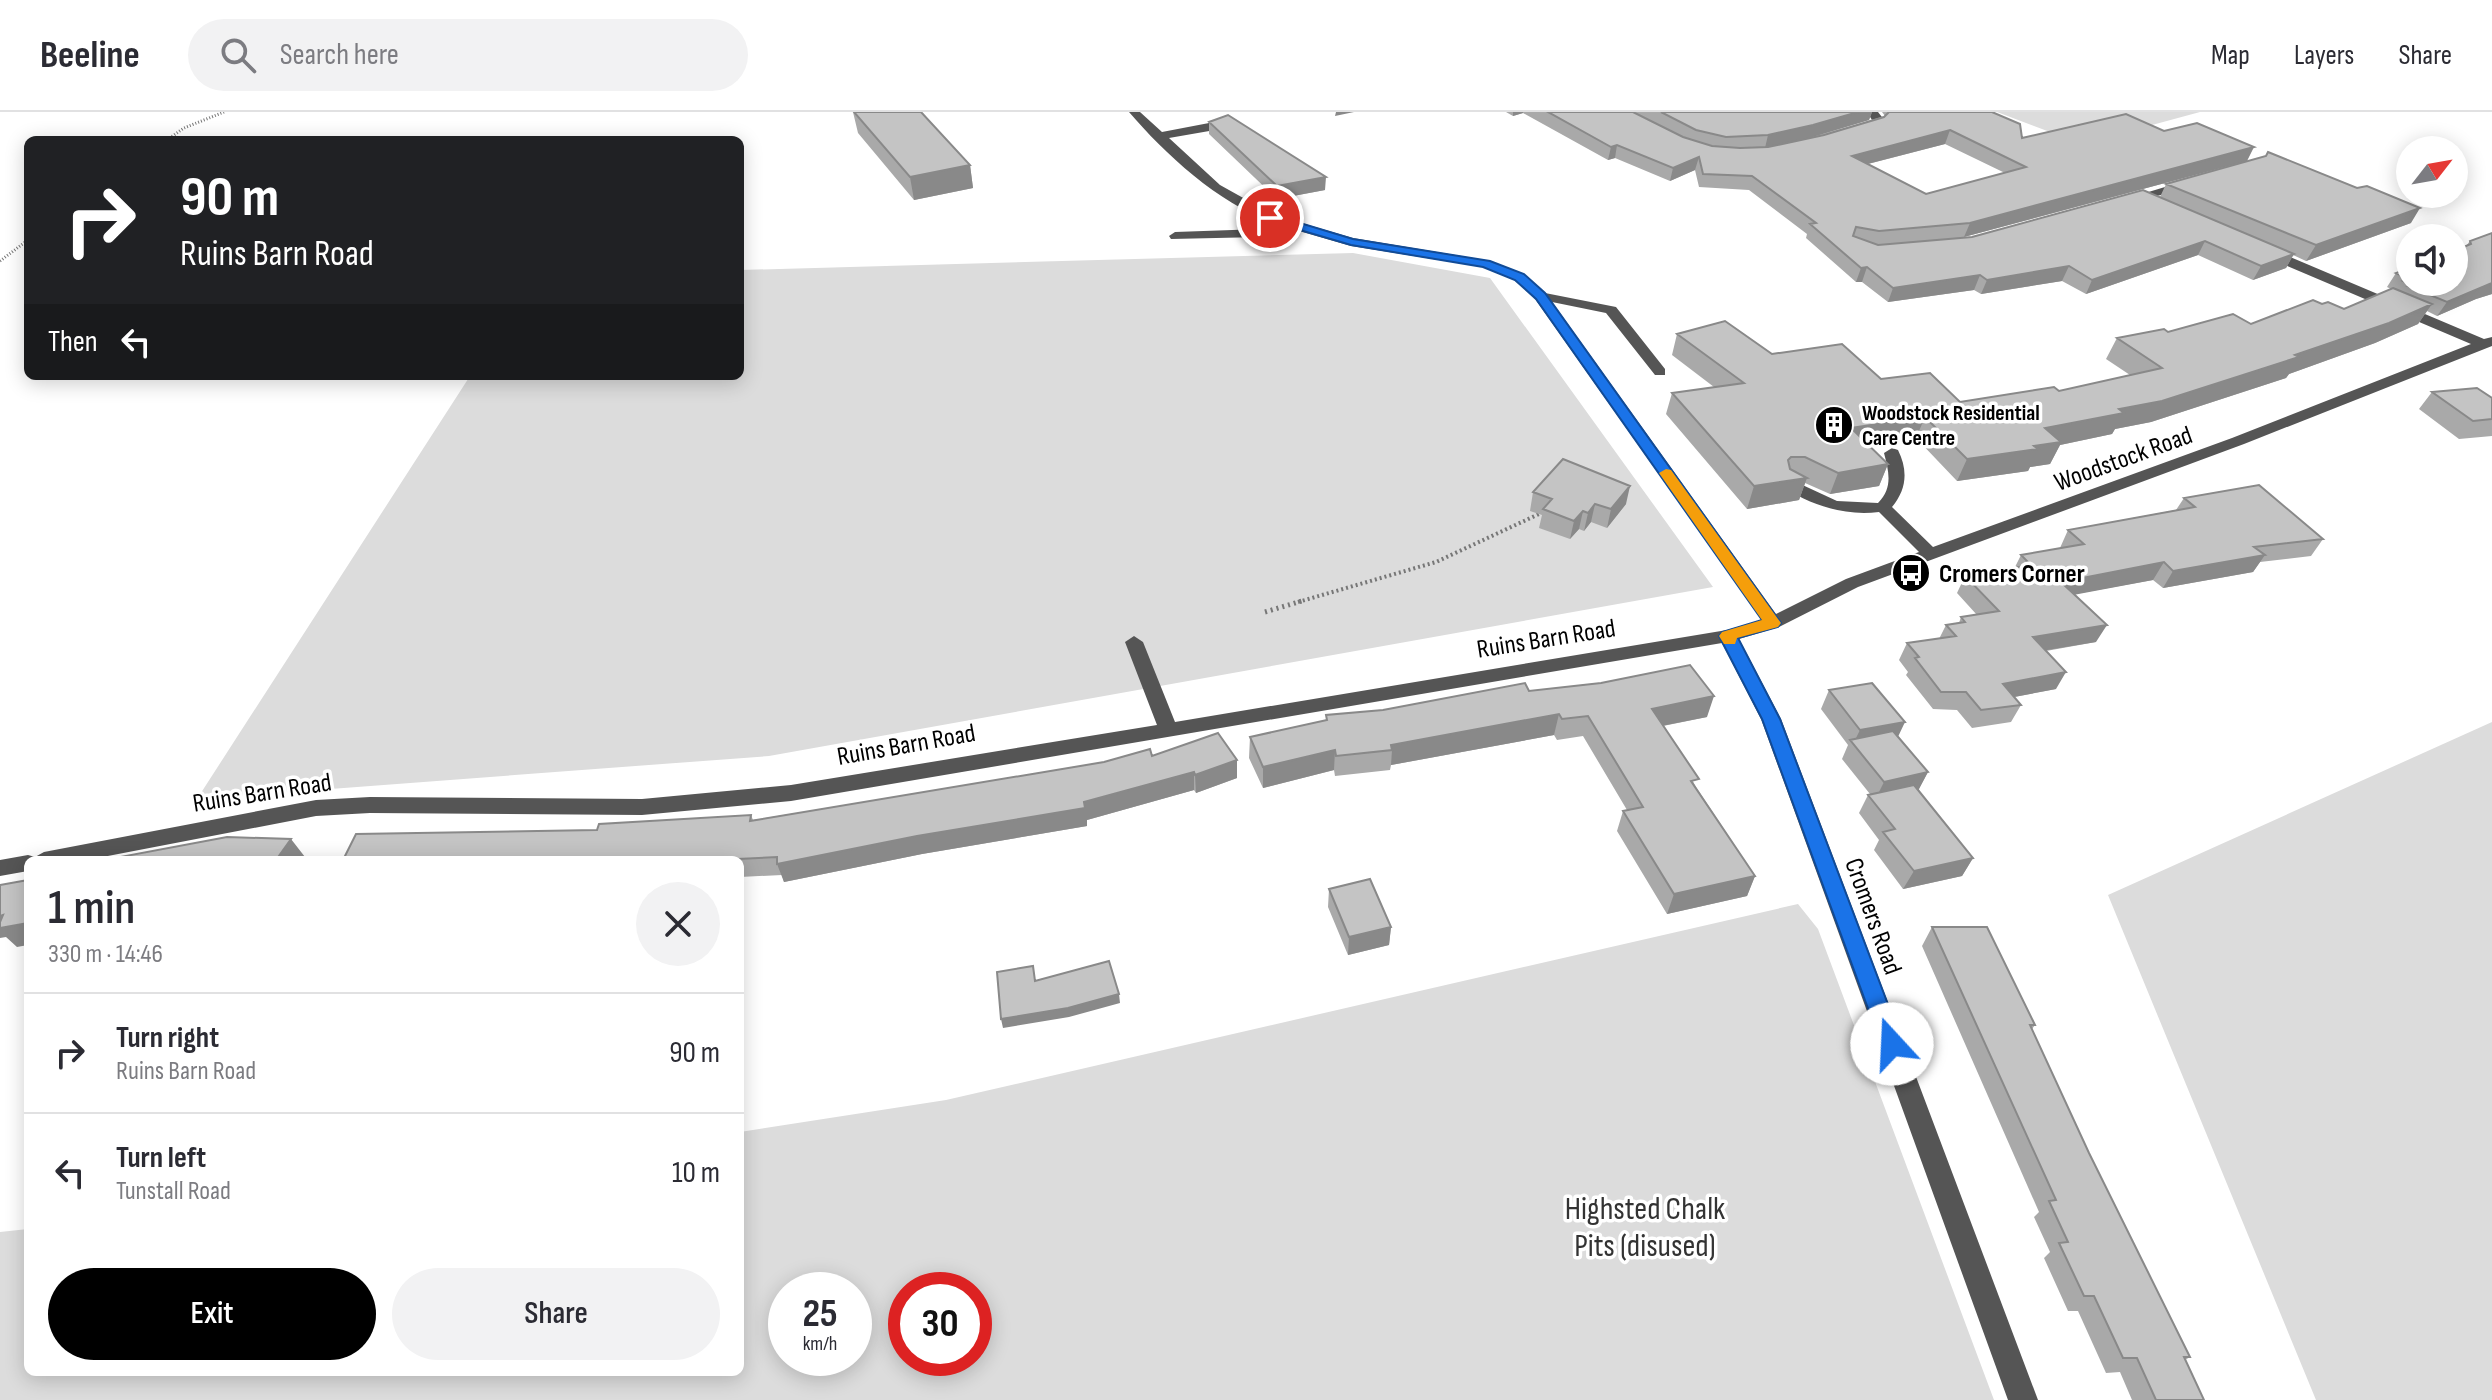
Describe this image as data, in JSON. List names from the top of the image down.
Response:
{
  "streets": {
    "street": ["Woodstock Road", "Ruins Barn Road", "Cromers Road"]
  },
  "crossings": [
    ["Woodstock Road", "Ruins Barn Road"],
    ["Ruins Barn Road", "Cromers Road"]
  ],
  "parks": ["Highsted Chalk Pits (disused)"],
  "places": {
    "building": ["Woodstock Residential Care Centre"],
    "bus stop": ["Cromers Corner"]
  },
  "north": "top right",
  "page": {
    "header": "Beeline",
    "search": "Search here",
    "nav": ["Map", "Layers", "Share"],
    "turn": ["90 m", "Ruins Barn Road"],
    "then": "Then",
    "heading": ["1 min", "330 m · 14:46"],
    "list": [
      {
        "name": "Turn right",
        "note": "Ruins Barn Road",
        "value": "90 m"
      },
      {
        "name": "Turn left",
        "note": "Tunstall Road",
        "value": "10 m"
      }
    ],
    "buttons": ["Exit", "Share"],
    "speed": "25 km/h",
    "limit": "30"
  }
}
